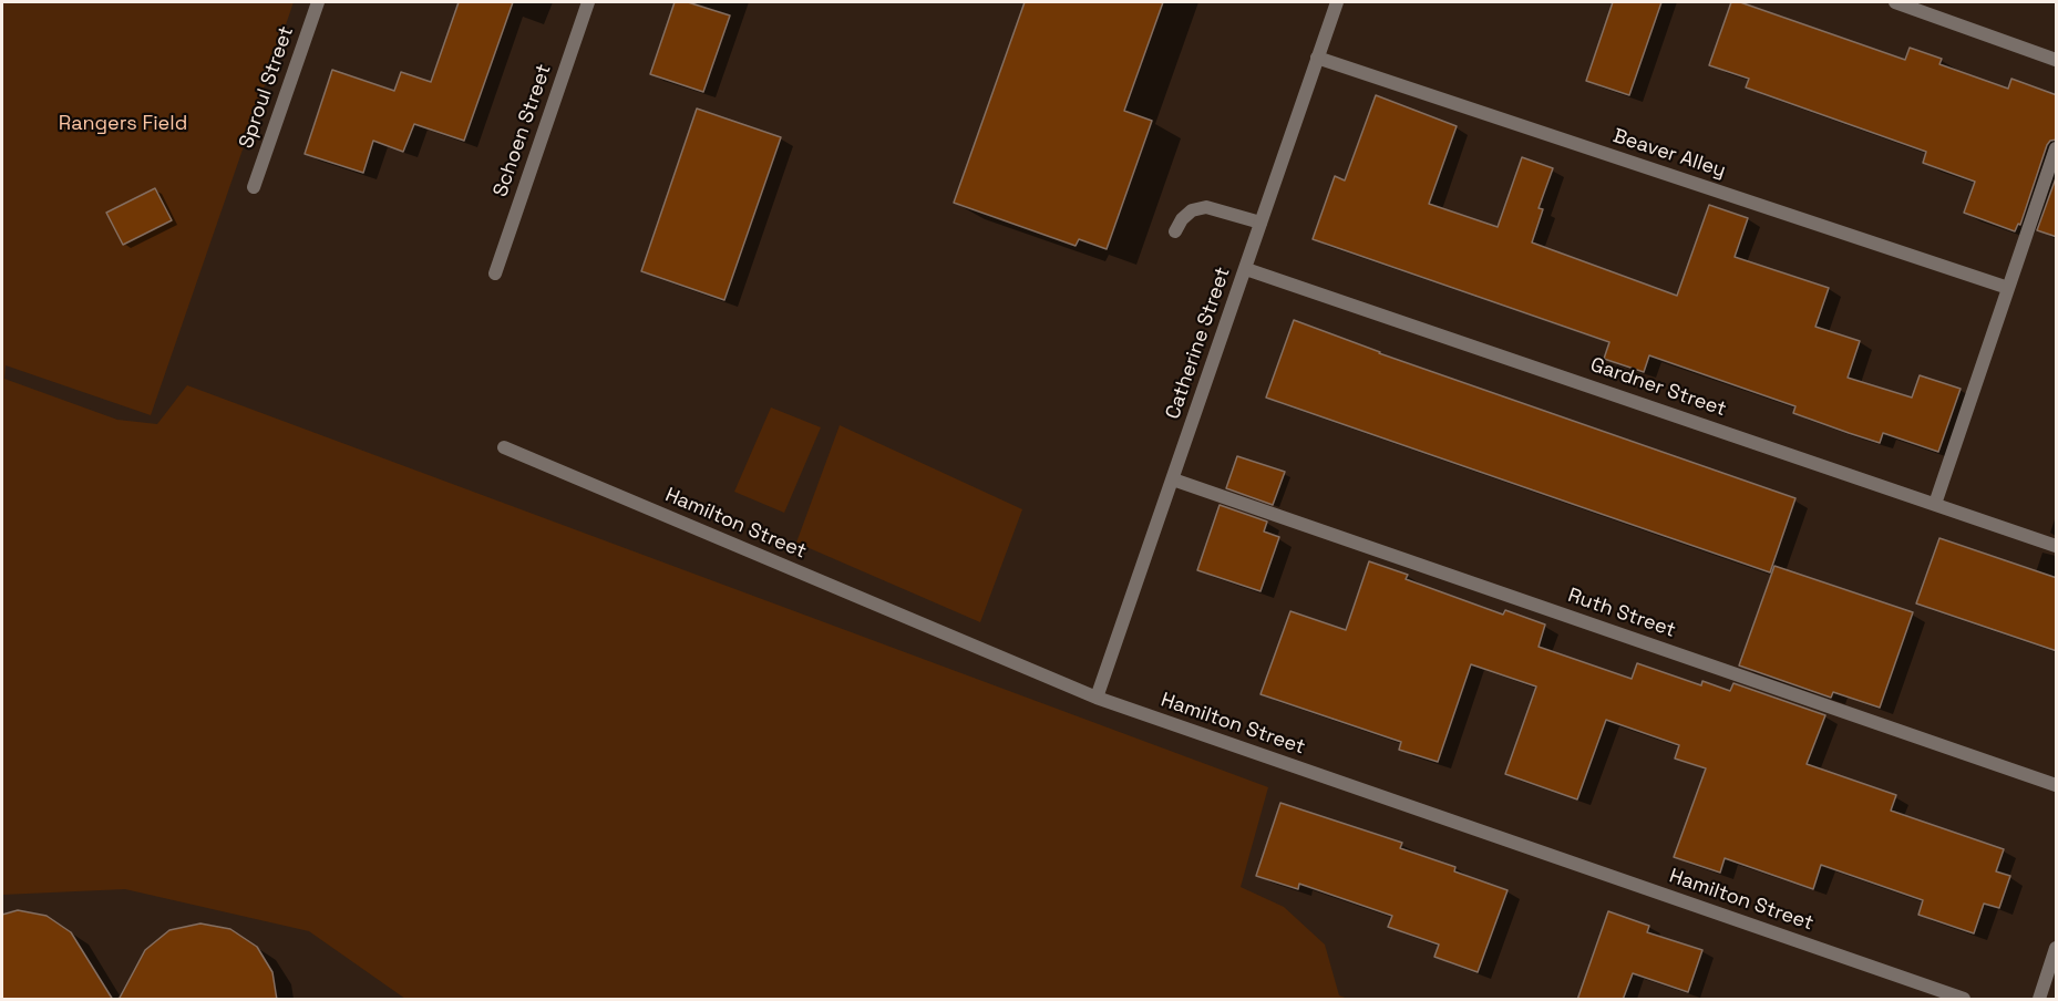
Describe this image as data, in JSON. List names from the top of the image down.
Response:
{
  "streets": {
    "street": [
      "Sproul Street",
      "Schoen Street",
      "Beaver Alley",
      "Catherine Street",
      "Gardner Street",
      "Hamilton Street",
      "Ruth Street"
    ]
  },
  "crossings": [
    ["Beaver Alley", "Catherine Street"],
    ["Catherine Street", "Gardner Street"],
    ["Catherine Street", "Hamilton Street"],
    ["Catherine Street", "Ruth Street"]
  ],
  "parks": ["Rangers Field"]
}
